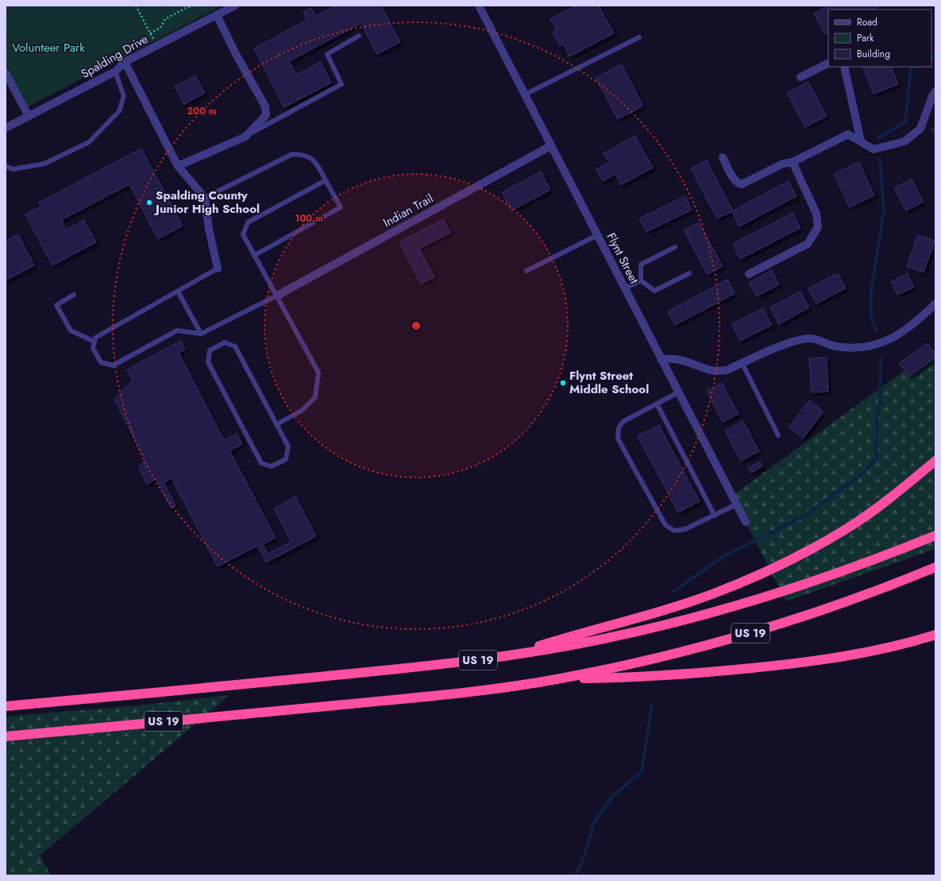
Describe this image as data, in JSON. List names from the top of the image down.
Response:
{
  "streets": {
    "highway": ["US 19"],
    "street": ["Spalding Drive", "Indian Trail", "Flynt Street"]
  },
  "crossings": [
    ["Indian Trail", "Flynt Street"]
  ],
  "parks": ["Volunteer Park"],
  "places": ["Spalding County Junior High School", "Flynt Street Middle School"],
  "legend": ["Road", "Park", "Building"],
  "rings": ["200 m", "100 m"]
}
